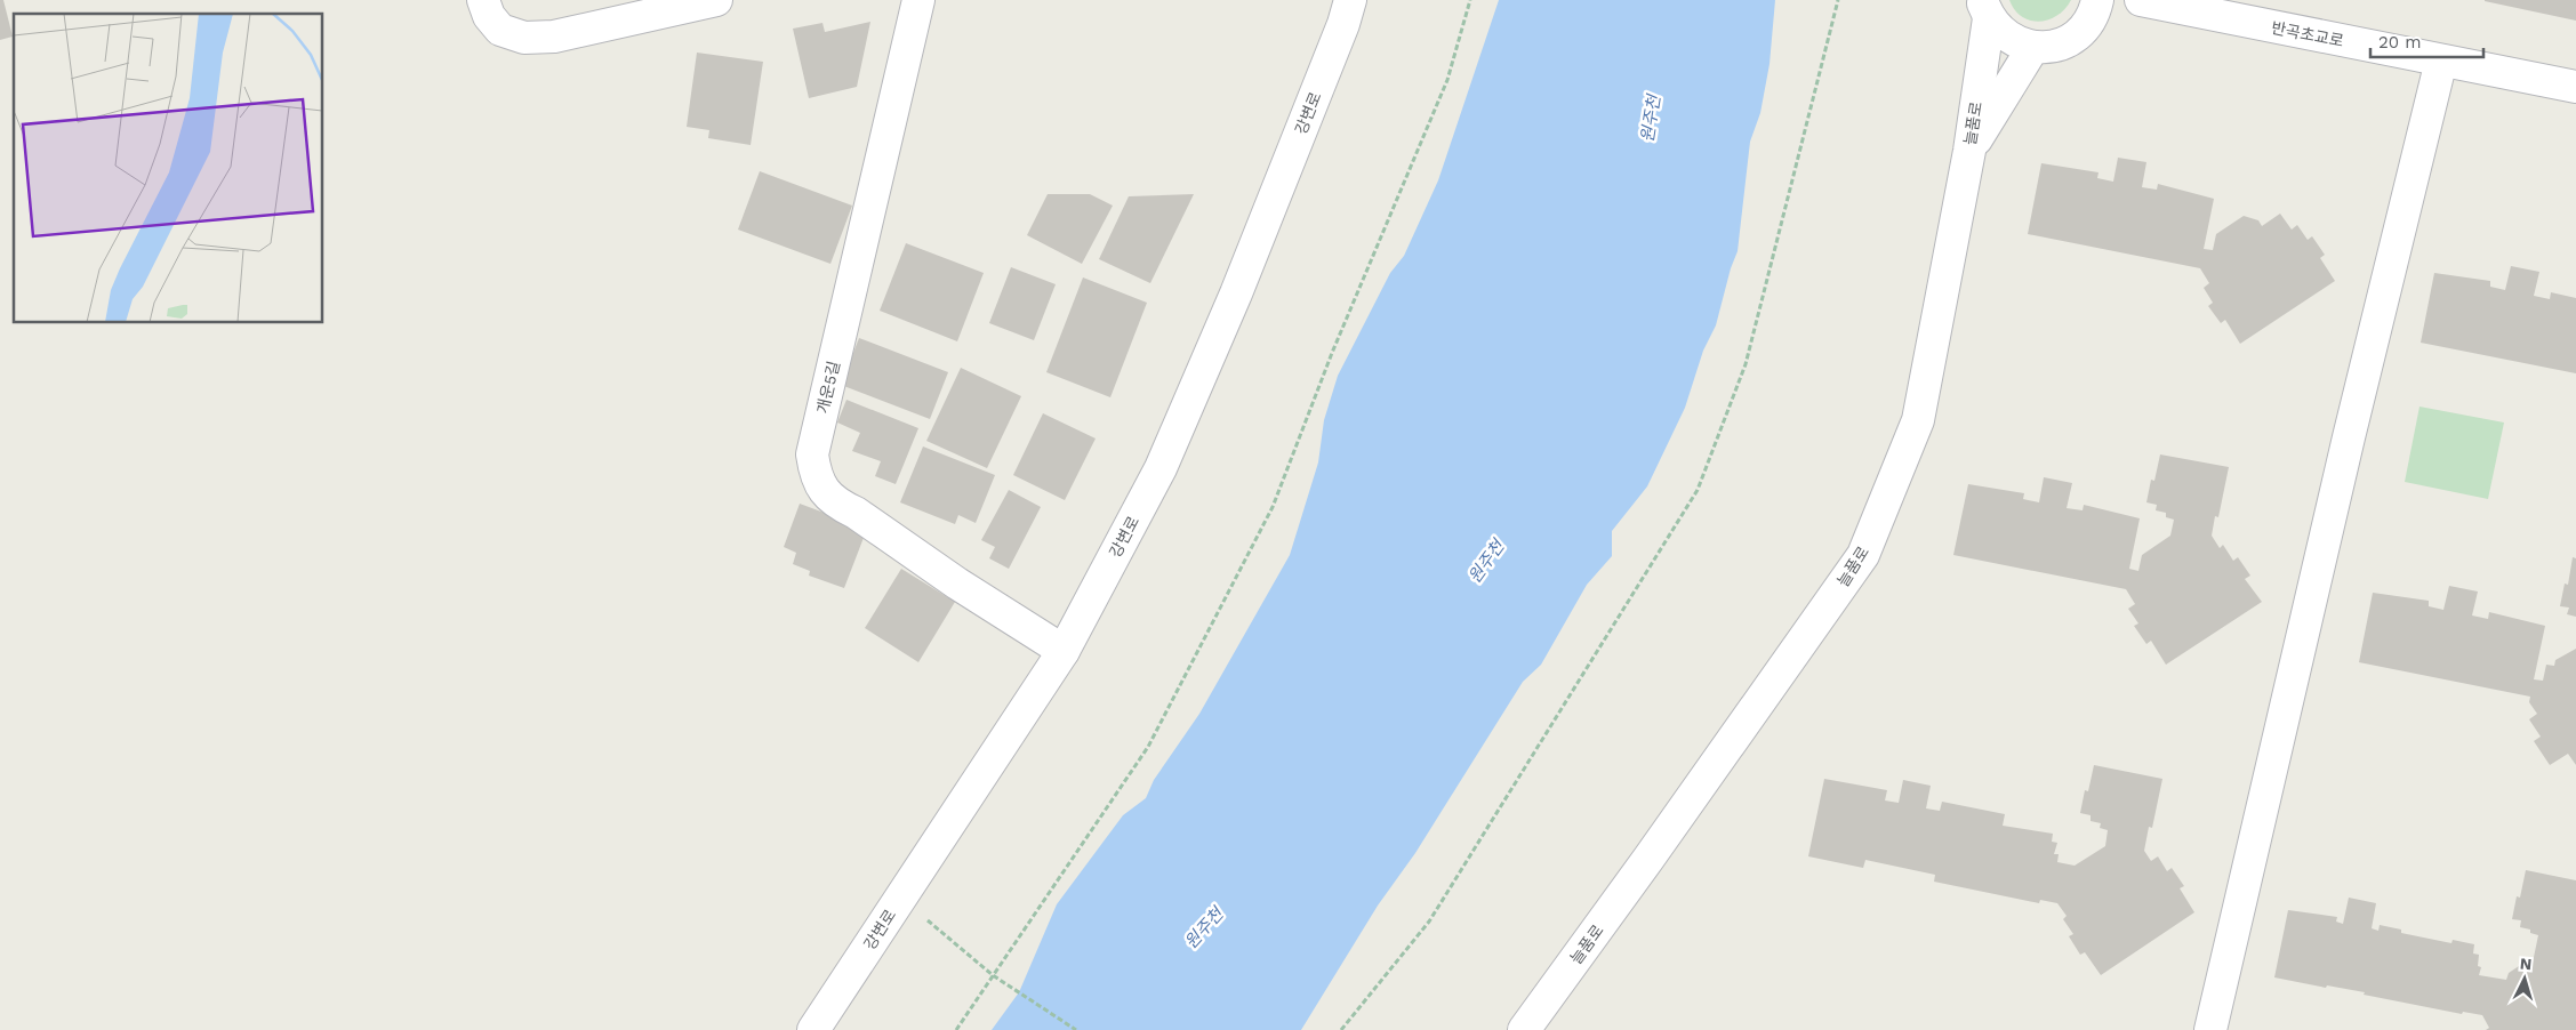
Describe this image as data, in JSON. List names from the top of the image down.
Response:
{
  "streets": {
    "street": [
      "반곡초교로",
      "강변로",
      "늘품로",
      "개운5길"
    ]
  },
  "crossings": [
    ["강변로", "개운5길"]
  ],
  "water": ["원주천"],
  "scale_bar": "20 m",
  "north": "top"
}
